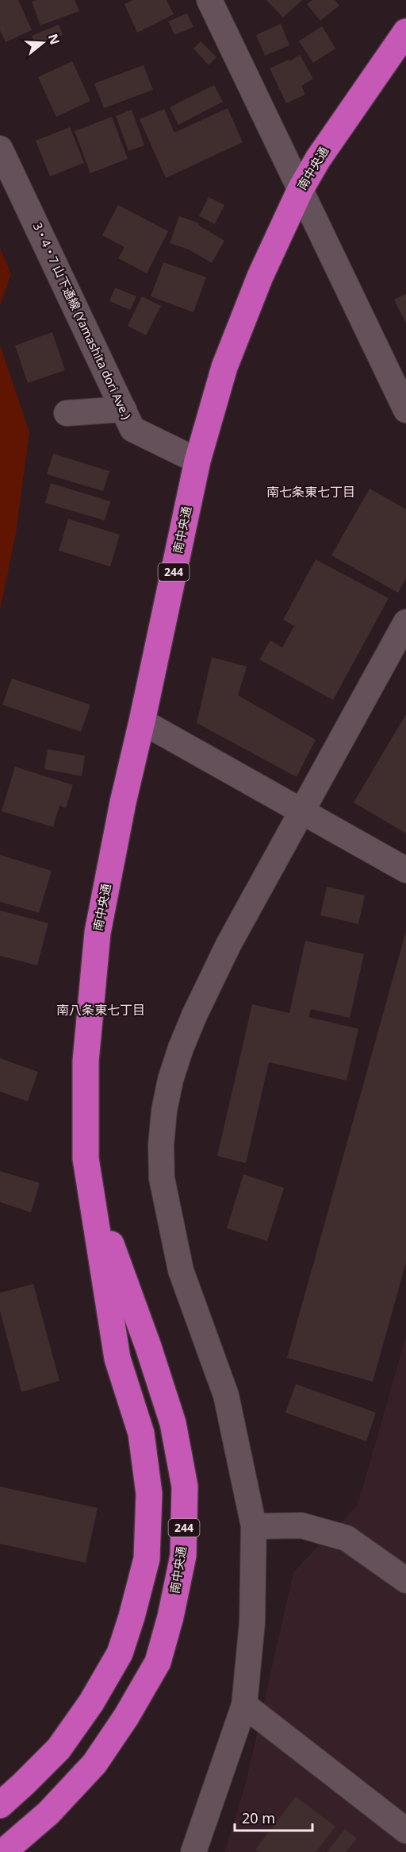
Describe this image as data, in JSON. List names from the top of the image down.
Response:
{
  "streets": {
    "highway": ["南中央通", "244"],
    "street": ["3・4・7 山下通線 (Yamashita dori Ave.)"]
  },
  "crossings": [
    ["南中央通", "3・4・7 山下通線 (Yamashita dori Ave.)"]
  ],
  "districts": ["南七条東七丁目", "南八条東七丁目"],
  "scale_bar": "20 m",
  "north": "right"
}
